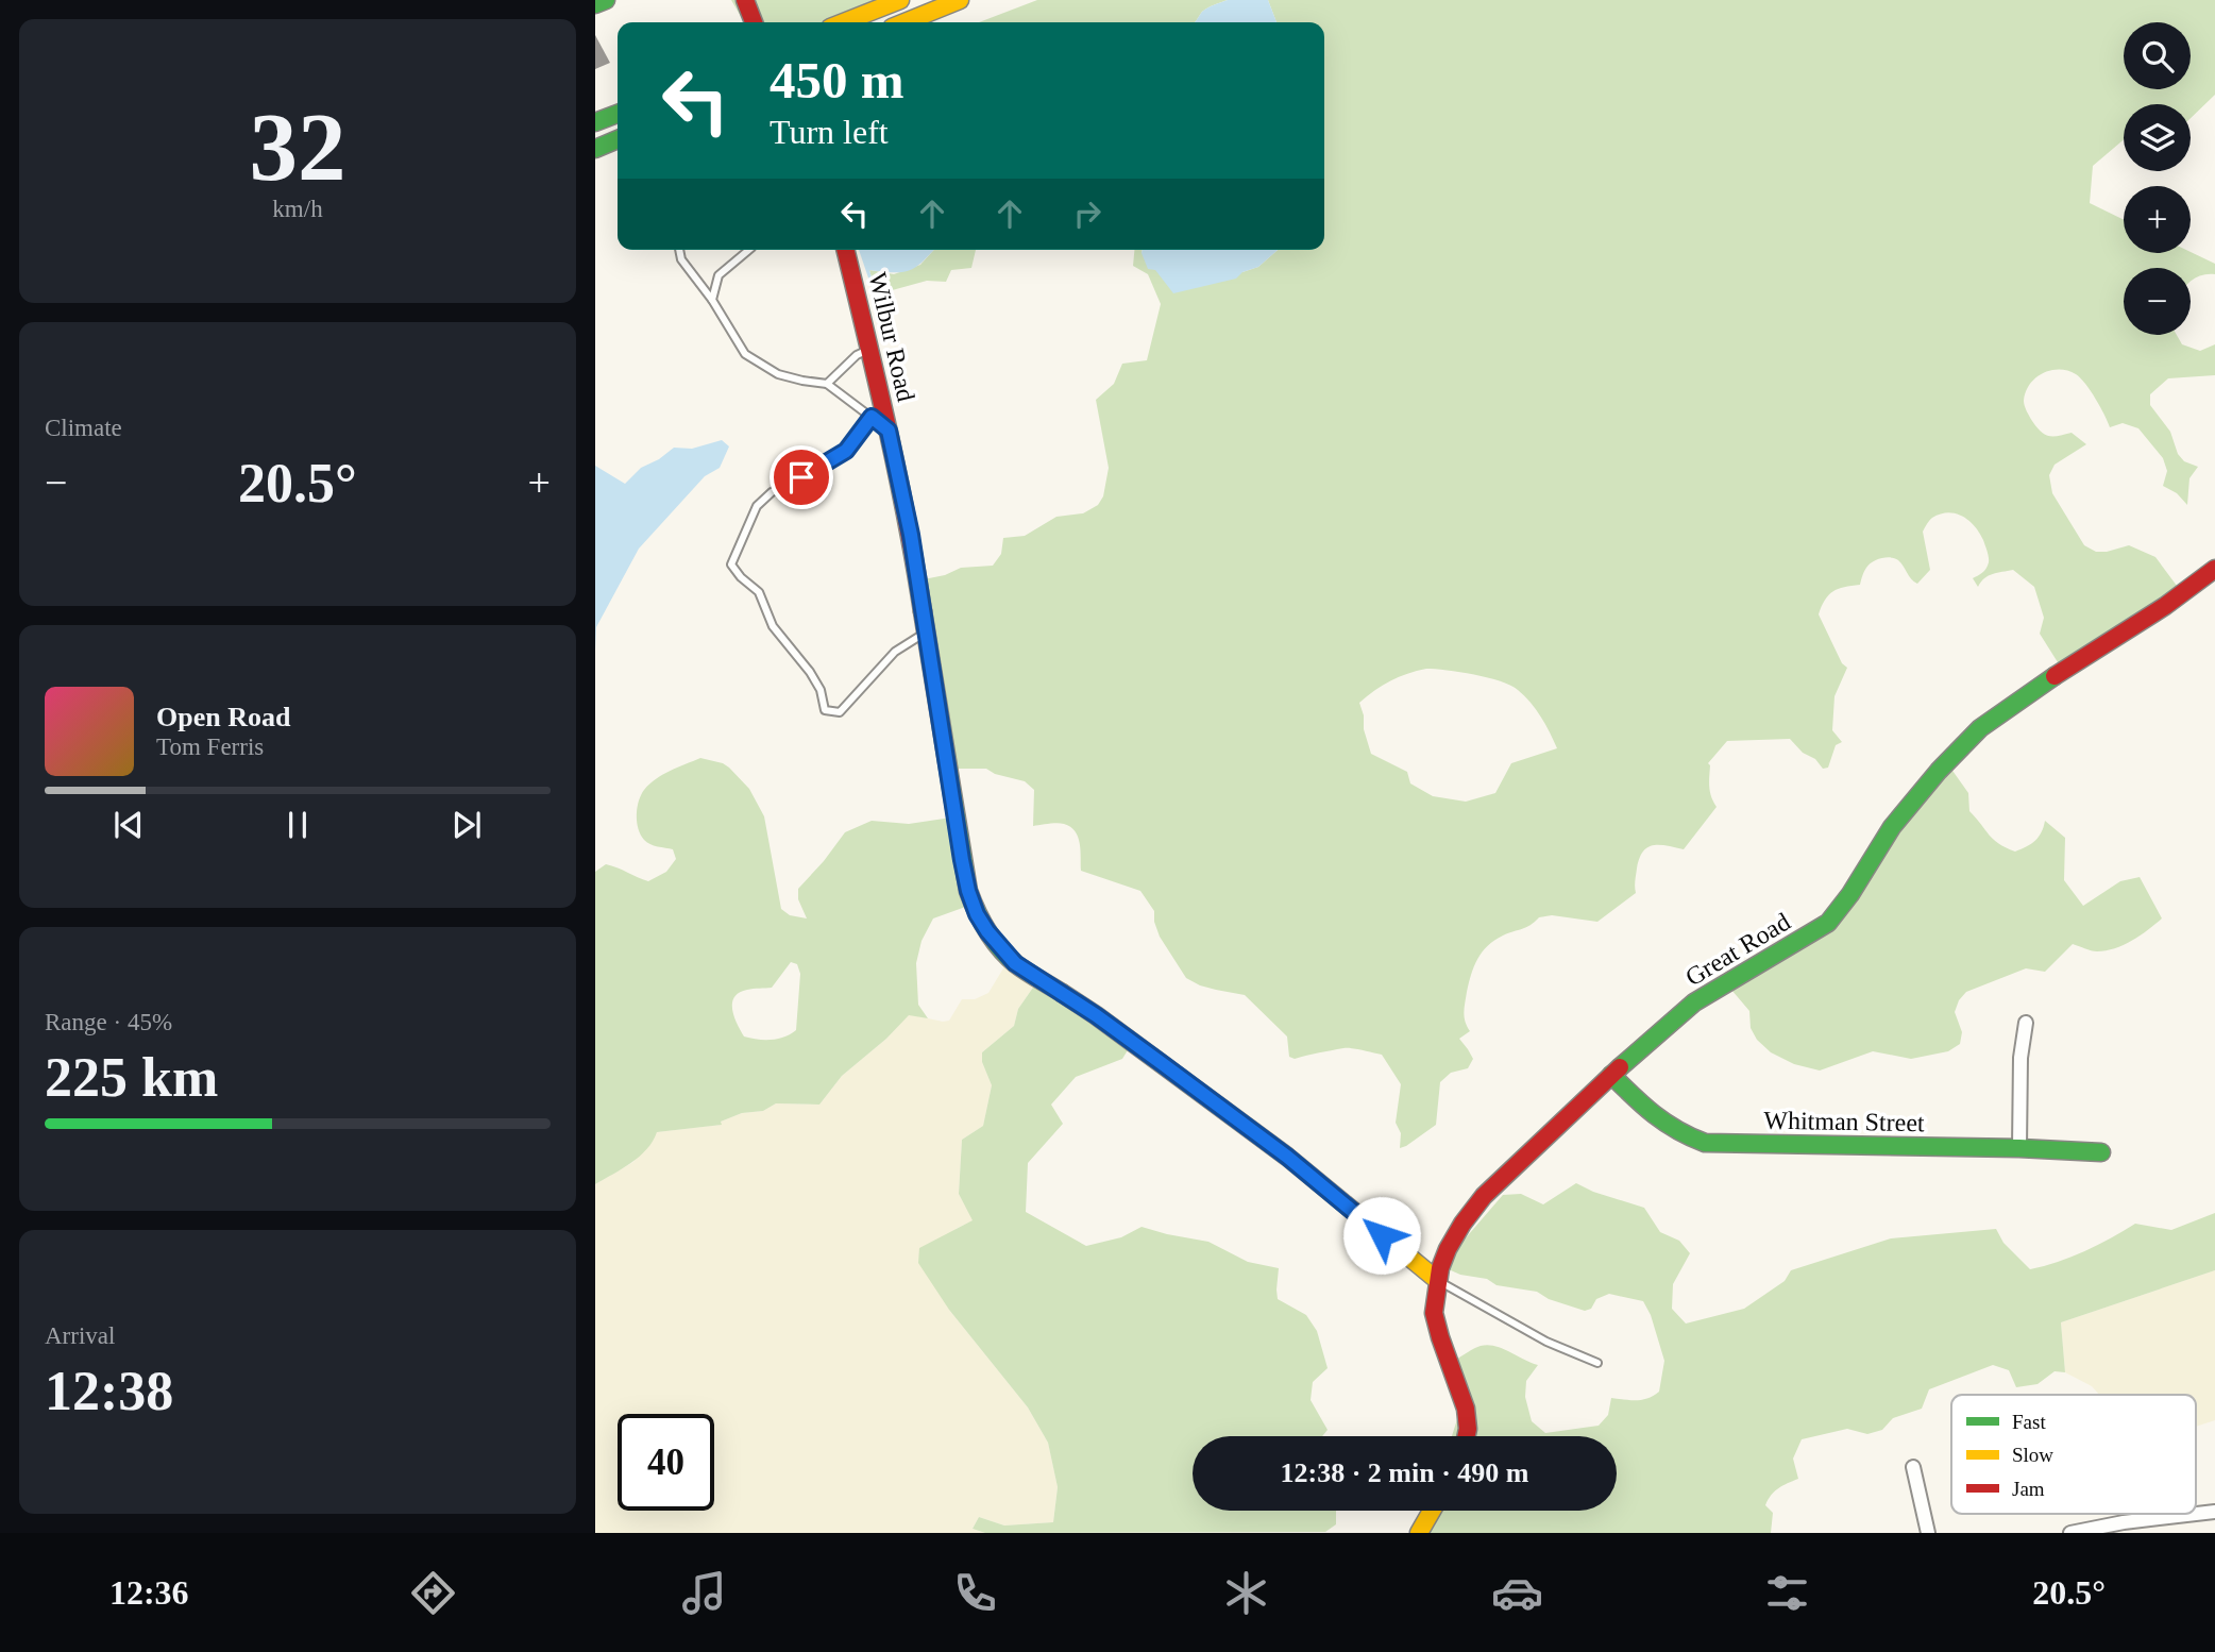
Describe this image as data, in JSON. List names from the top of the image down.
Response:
{
  "streets": {
    "main road": ["Wilbur Road", "Great Road", "Whitman Street"]
  },
  "crossings": [
    ["Wilbur Road", "Great Road"],
    ["Great Road", "Whitman Street"]
  ],
  "legend": ["Fast", "Slow", "Jam"],
  "page": {
    "tile": [
      ["32", "km/h"],
      "Climate",
      ["Range · 45%", "225 km"],
      ["Arrival", "12:38"]
    ],
    "map_buttons": ["+", "−"],
    "turn": ["450 m", "Turn left"],
    "heat": ["−", "20.5°", "+"],
    "song": ["Open Road", "Tom Ferris"],
    "limit": "40",
    "trip": "12:38 · 2 min · 490 m",
    "tabs": ["12:36", "20.5°"]
  }
}
